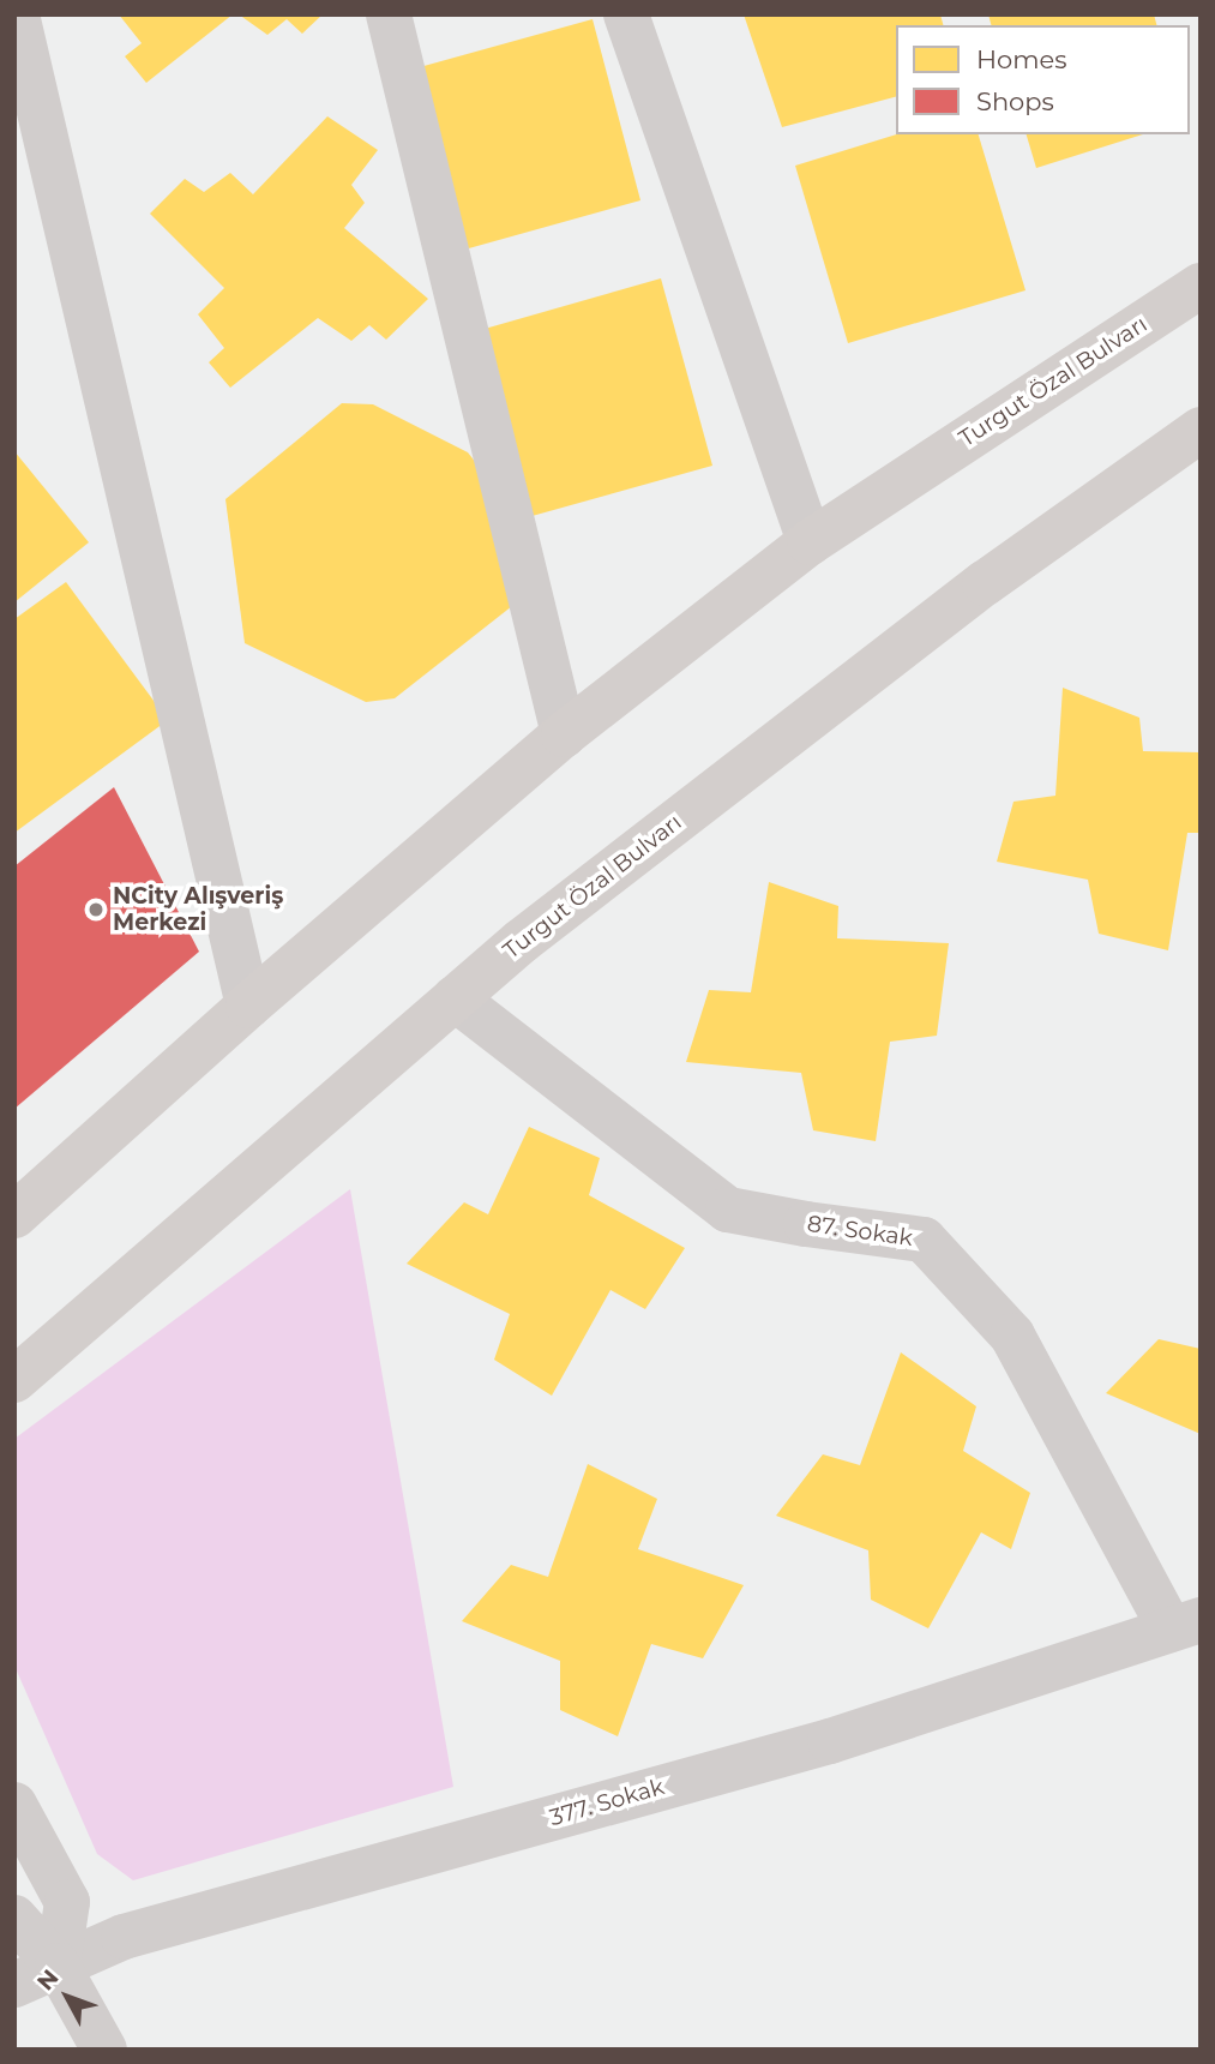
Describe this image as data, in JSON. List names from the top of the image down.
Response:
{
  "streets": {
    "main road": ["Turgut Özal Bulvarı"],
    "street": ["87. Sokak", "377. Sokak"]
  },
  "crossings": [
    ["Turgut Özal Bulvarı", "87. Sokak"],
    ["87. Sokak", "377. Sokak"]
  ],
  "places": ["NCity Alışveriş Merkezi"],
  "legend": ["Homes", "Shops"],
  "north": "top left"
}
